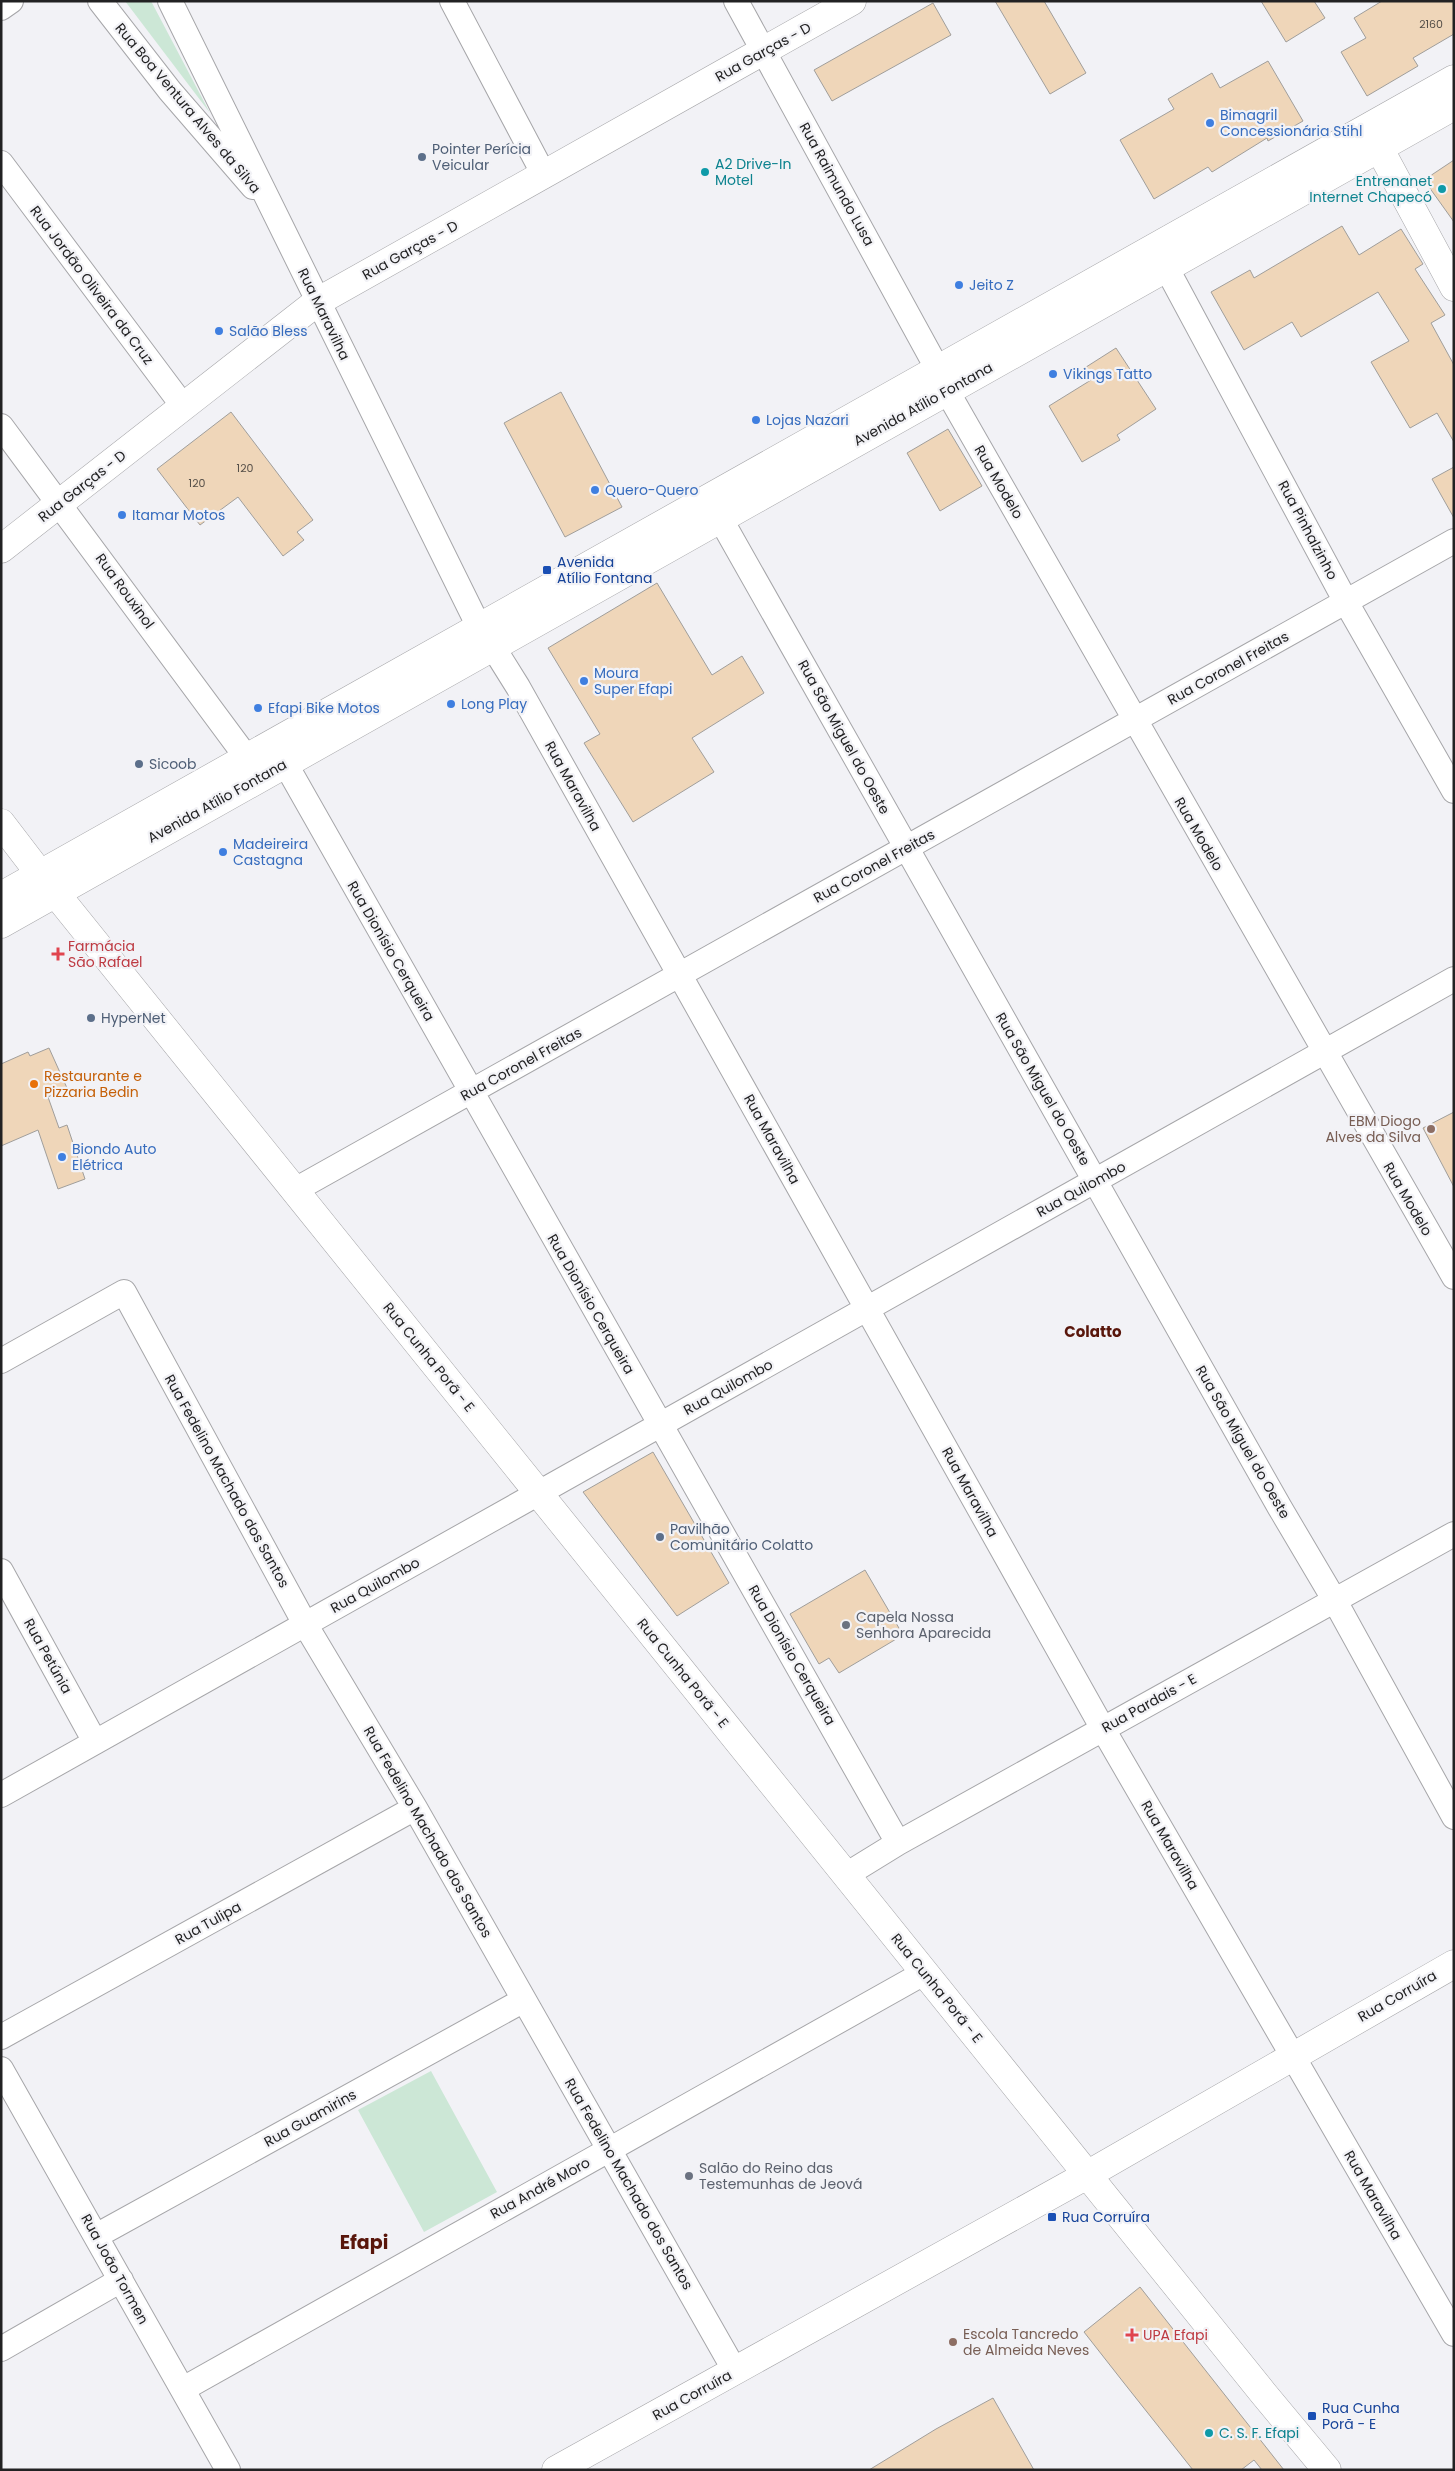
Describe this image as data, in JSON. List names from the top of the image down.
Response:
{
  "streets": {
    "street": [
      "Rua Garças - D",
      "Rua Boa Ventura Alves da Silva",
      "Rua Raimundo Lusa",
      "Rua Jordão Oliveira da Cruz",
      "Rua Maravilha",
      "Avenida Atílio Fontana",
      "Rua Modelo",
      "Rua Pinhalzinho",
      "Rua Rouxinol",
      "Rua Coronel Freitas",
      "Rua São Miguel do Oeste",
      "Rua Dionísio Cerqueira",
      "Rua Quilombo",
      "Rua Cunha Porã - E",
      "Rua Fedelino Machado dos Santos",
      "Rua Petúnia",
      "Rua Pardais - E",
      "Rua Tulipa",
      "Rua Corruíra",
      "Rua Guamirins",
      "Rua André Moro",
      "Rua João Tormen"
    ]
  },
  "crossings": [
    ["Rua Garças - D", "Rua Raimundo Lusa"],
    ["Rua Garças - D", "Rua Jordão Oliveira da Cruz"],
    ["Rua Garças - D", "Rua Maravilha"],
    ["Rua Garças - D", "Rua Rouxinol"],
    ["Rua Boa Ventura Alves da Silva", "Rua Maravilha"],
    ["Rua Raimundo Lusa", "Avenida Atílio Fontana"],
    ["Rua Raimundo Lusa", "Rua Modelo"],
    ["Rua Maravilha", "Avenida Atílio Fontana"],
    ["Rua Maravilha", "Rua Coronel Freitas"],
    ["Rua Maravilha", "Rua Quilombo"],
    ["Rua Maravilha", "Rua Pardais - E"],
    ["Rua Maravilha", "Rua Corruíra"],
    ["Avenida Atílio Fontana", "Rua Modelo"],
    ["Avenida Atílio Fontana", "Rua Pinhalzinho"],
    ["Avenida Atílio Fontana", "Rua Rouxinol"],
    ["Avenida Atílio Fontana", "Rua São Miguel do Oeste"],
    ["Avenida Atílio Fontana", "Rua Dionísio Cerqueira"],
    ["Avenida Atílio Fontana", "Rua Cunha Porã - E"],
    ["Rua Modelo", "Rua Coronel Freitas"],
    ["Rua Modelo", "Rua Quilombo"],
    ["Rua Pinhalzinho", "Rua Coronel Freitas"],
    ["Rua Coronel Freitas", "Rua São Miguel do Oeste"],
    ["Rua Coronel Freitas", "Rua Dionísio Cerqueira"],
    ["Rua Coronel Freitas", "Rua Cunha Porã - E"],
    ["Rua São Miguel do Oeste", "Rua Quilombo"],
    ["Rua São Miguel do Oeste", "Rua Pardais - E"],
    ["Rua Dionísio Cerqueira", "Rua Quilombo"],
    ["Rua Dionísio Cerqueira", "Rua Pardais - E"],
    ["Rua Quilombo", "Rua Cunha Porã - E"],
    ["Rua Quilombo", "Rua Fedelino Machado dos Santos"],
    ["Rua Quilombo", "Rua Petúnia"],
    ["Rua Cunha Porã - E", "Rua Pardais - E"],
    ["Rua Cunha Porã - E", "Rua Corruíra"],
    ["Rua Cunha Porã - E", "Rua André Moro"],
    ["Rua Fedelino Machado dos Santos", "Rua Tulipa"],
    ["Rua Fedelino Machado dos Santos", "Rua Corruíra"],
    ["Rua Fedelino Machado dos Santos", "Rua Guamirins"],
    ["Rua Fedelino Machado dos Santos", "Rua André Moro"],
    ["Rua Guamirins", "Rua João Tormen"],
    ["Rua André Moro", "Rua João Tormen"]
  ],
  "districts": ["Colatto", "Efapi"],
  "places": {
    "other": [
      "Bimagril Concessionária Stihl",
      "Pointer Perícia Veicular",
      "A2 Drive-In Motel",
      "Entrenanet Internet Chapecó",
      "Jeito Z",
      "Salão Bless",
      "Vikings Tatto",
      "Lojas Nazari",
      "Quero-Quero",
      "Itamar Motos",
      "Moura Super Efapi",
      "Long Play",
      "Efapi Bike Motos",
      "Sicoob",
      "Madeireira Castagna",
      "HyperNet",
      "Restaurante e Pizzaria Bedin",
      "EBM Diogo Alves da Silva",
      "Biondo Auto Elétrica",
      "Pavilhão Comunitário Colatto",
      "Capela Nossa Senhora Aparecida",
      "Salão do Reino das Testemunhas de Jeová",
      "Escola Tancredo de Almeida Neves",
      "C. S. F. Efapi"
    ],
    "transit": ["Avenida Atílio Fontana", "Rua Corruíra", "Rua Cunha Porã - E"],
    "health": ["Farmácia São Rafael", "UPA Efapi"]
  },
  "house_numbers": ["2160", "120", "120"]
}
